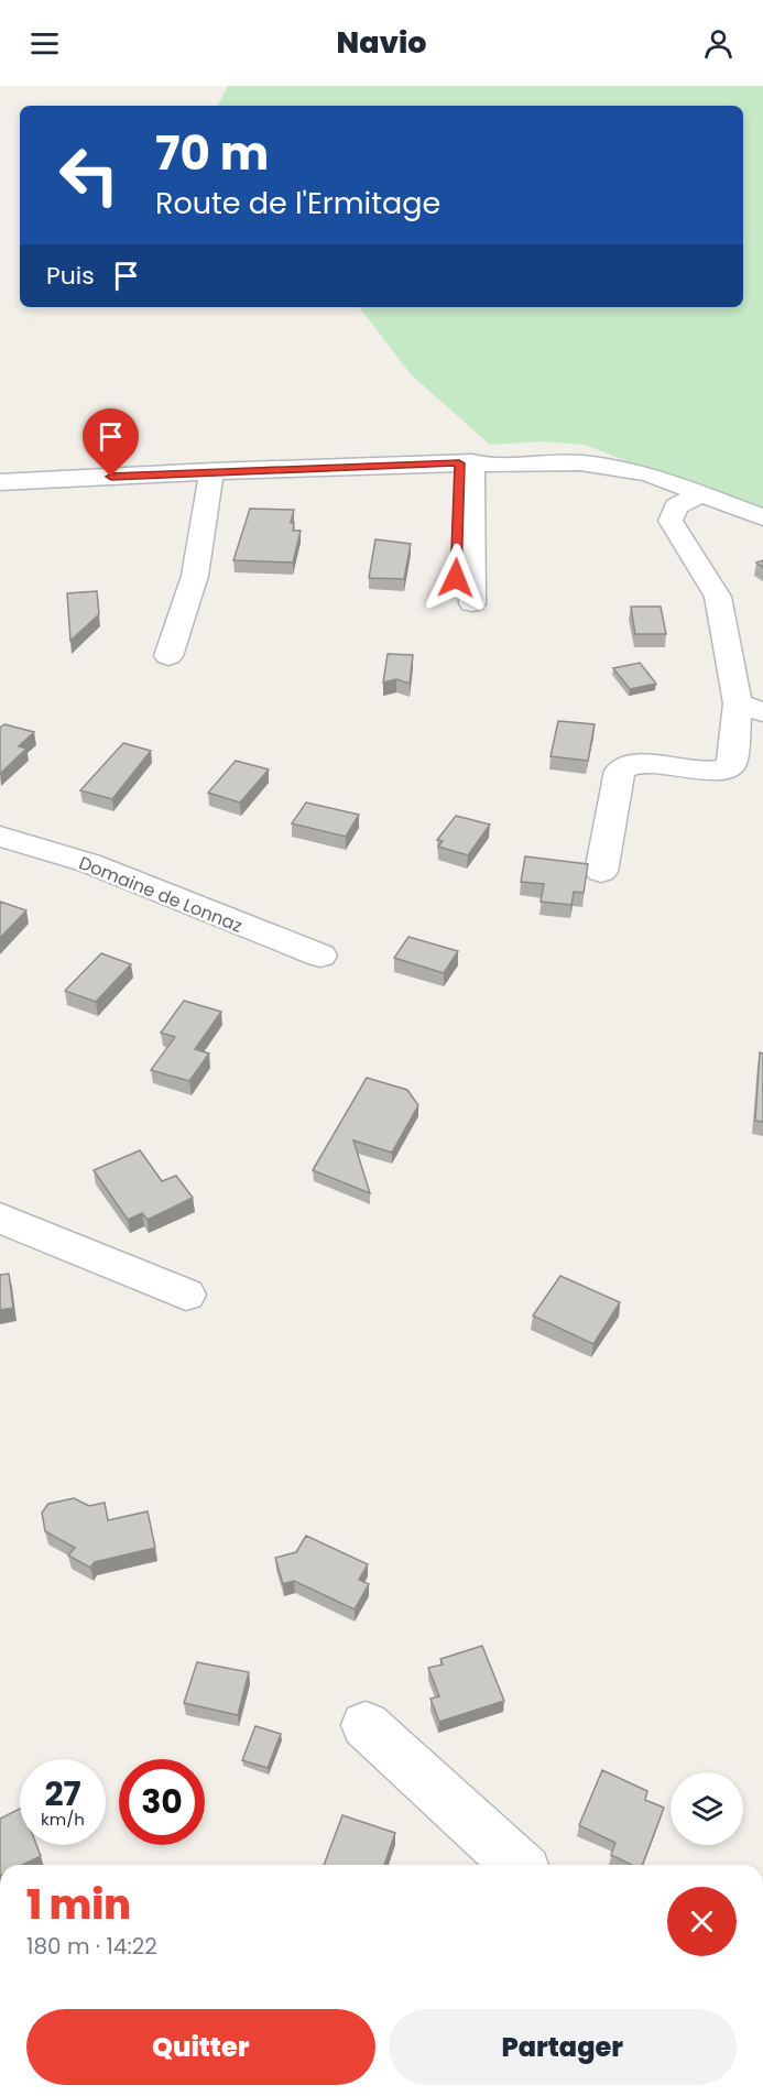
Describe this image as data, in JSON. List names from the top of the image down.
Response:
{
  "streets": {
    "street": ["Domaine de Lonnaz"]
  },
  "page": {
    "header": "Navio",
    "turn": ["70 m", "Route de l'Ermitage"],
    "then": "Puis",
    "speed": "27 km/h",
    "limit": "30",
    "heading": ["1 min", "180 m · 14:22"],
    "buttons": ["Quitter", "Partager"]
  }
}
